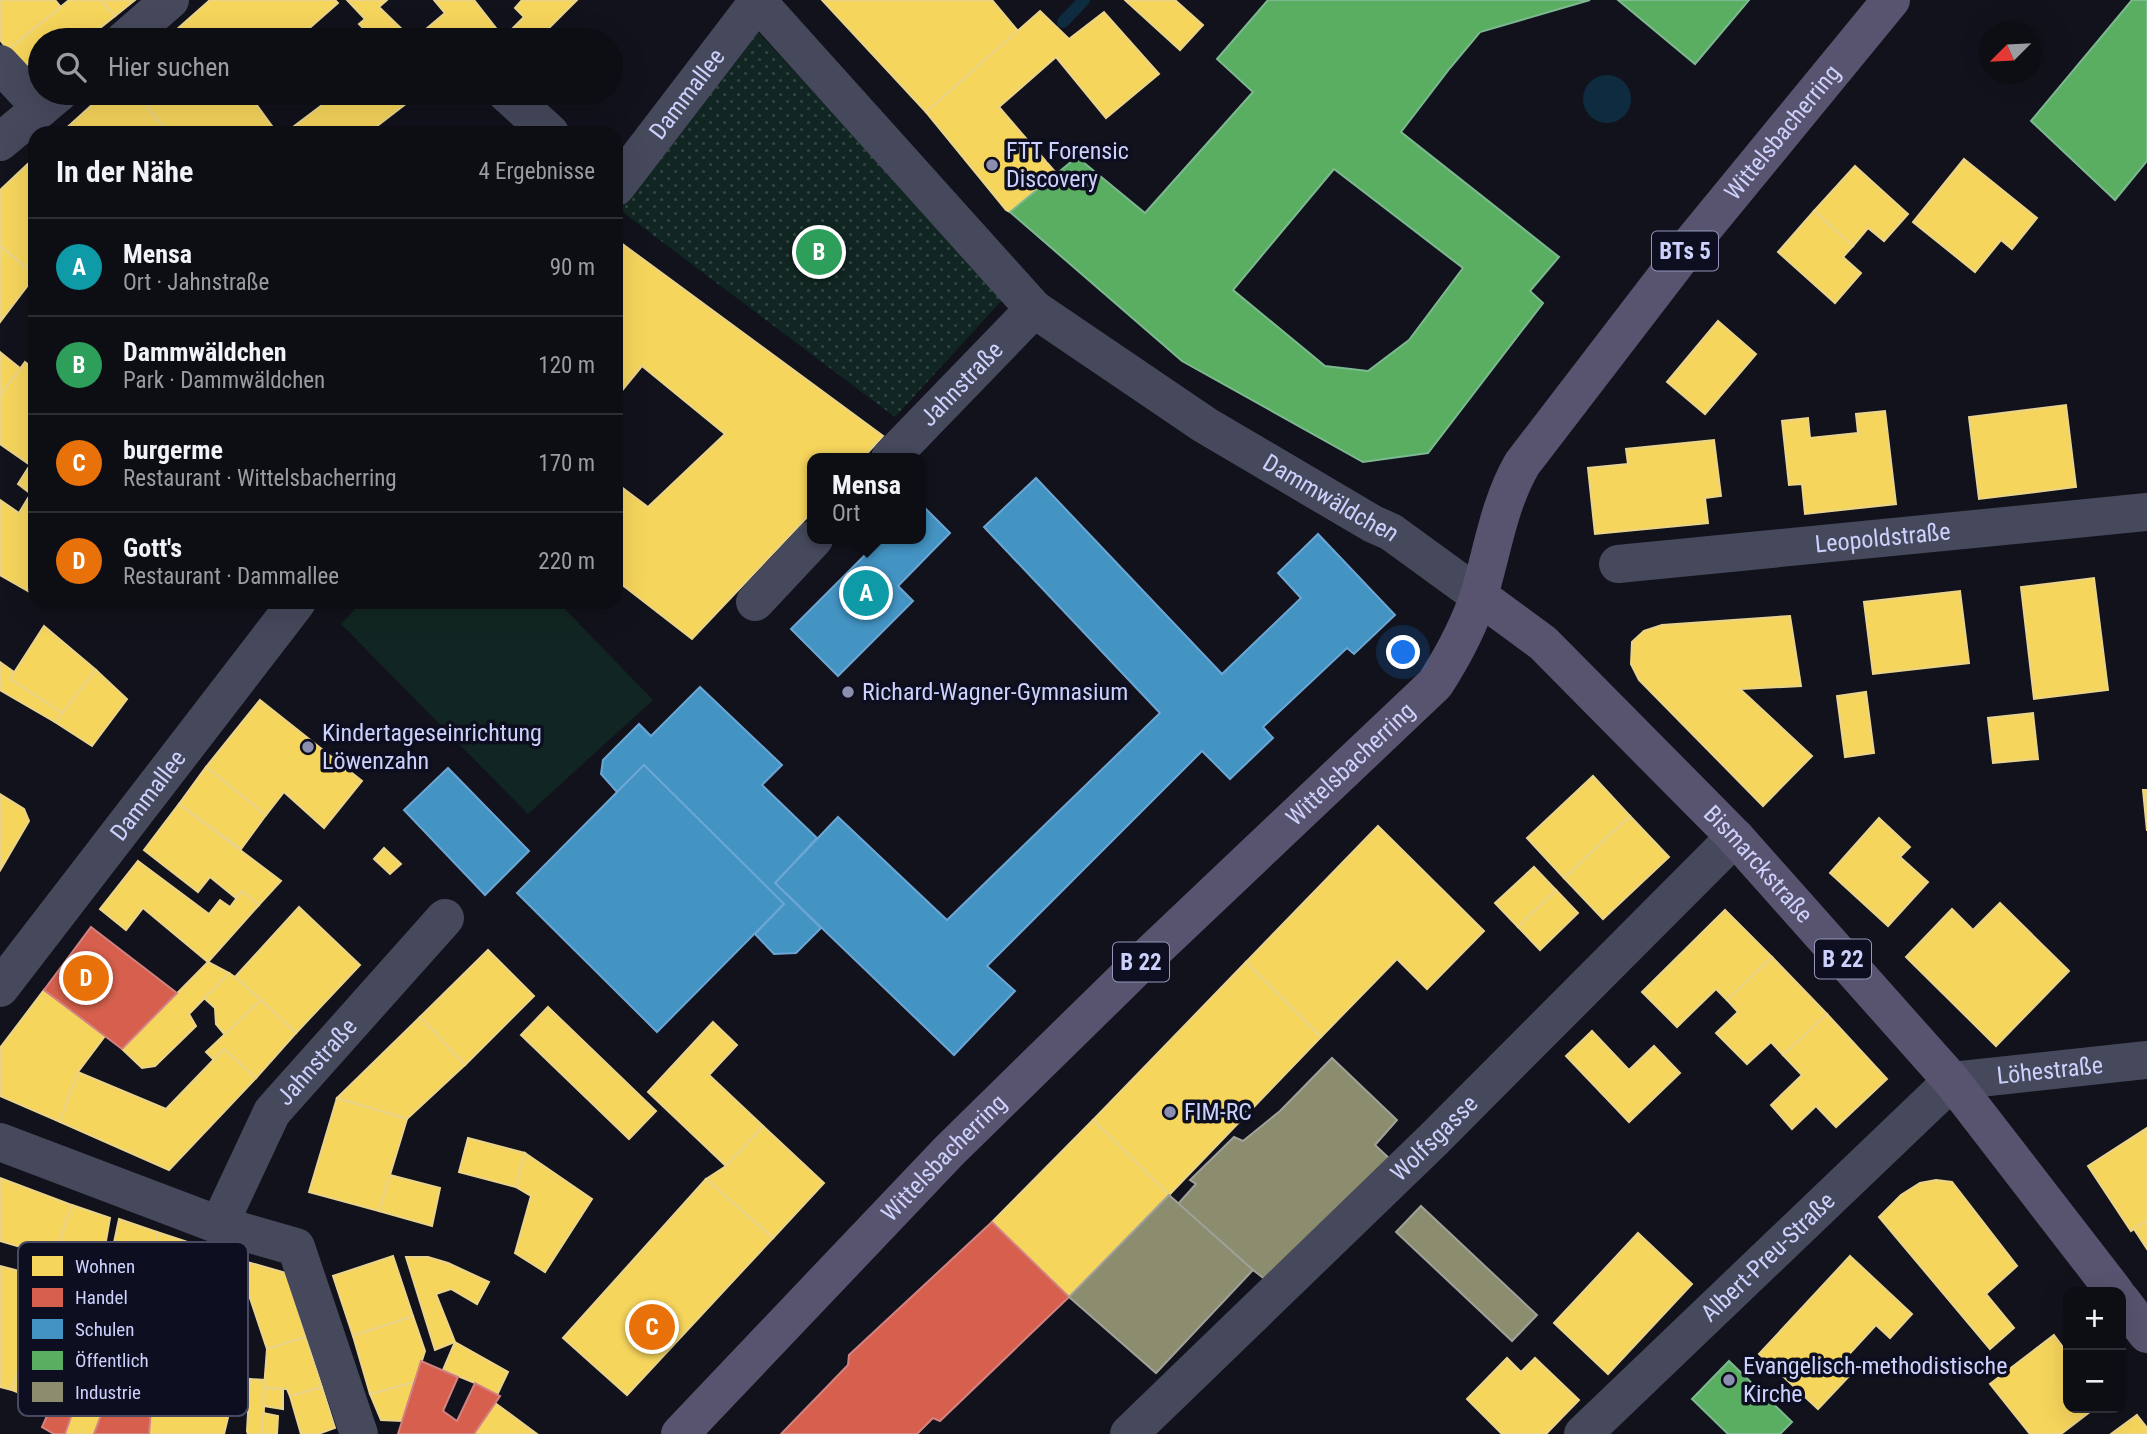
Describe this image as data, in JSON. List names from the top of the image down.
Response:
{
  "streets": {
    "main road": [
      "Wittelsbacherring",
      "BTs 5",
      "Bismarckstraße",
      "B 22"
    ],
    "street": [
      "Dammallee",
      "Jahnstraße",
      "Dammwäldchen",
      "Leopoldstraße",
      "Löhestraße",
      "Wolfsgasse",
      "Albert-Preu-Straße"
    ]
  },
  "crossings": [
    ["Dammallee", "Dammwäldchen"],
    ["Wittelsbacherring", "Dammwäldchen"],
    ["Wittelsbacherring", "Bismarckstraße"],
    ["Jahnstraße", "Dammwäldchen"],
    ["Dammwäldchen", "Bismarckstraße"],
    ["Bismarckstraße", "Löhestraße"],
    ["Bismarckstraße", "Wolfsgasse"],
    ["Bismarckstraße", "Albert-Preu-Straße"],
    ["Löhestraße", "Albert-Preu-Straße"]
  ],
  "places": [
    "FTT Forensic Discovery",
    "Richard-Wagner-Gymnasium",
    "Kindertageseinrichtung Löwenzahn",
    "FIM-RC",
    "Evangelisch-methodistische Kirche"
  ],
  "legend": [
    "Wohnen",
    "Handel",
    "Schulen",
    "Öffentlich",
    "Industrie"
  ],
  "north": "bottom left",
  "page": {
    "search": "Hier suchen",
    "heading": ["In der Nähe", "4 Ergebnisse"],
    "list": [
      {
        "mark": "A",
        "name": "Mensa",
        "note": "Ort · Jahnstraße",
        "value": "90 m"
      },
      {
        "mark": "B",
        "name": "Dammwäldchen",
        "note": "Park · Dammwäldchen",
        "value": "120 m"
      },
      {
        "mark": "C",
        "name": "burgerme",
        "note": "Restaurant · Wittelsbacherring",
        "value": "170 m"
      },
      {
        "mark": "D",
        "name": "Gott's",
        "note": "Restaurant · Dammallee",
        "value": "220 m"
      }
    ],
    "pins": [
      "B",
      "A",
      "D",
      "C"
    ],
    "popup": ["Mensa", "Ort"],
    "map_buttons": ["+", "−"]
  }
}
